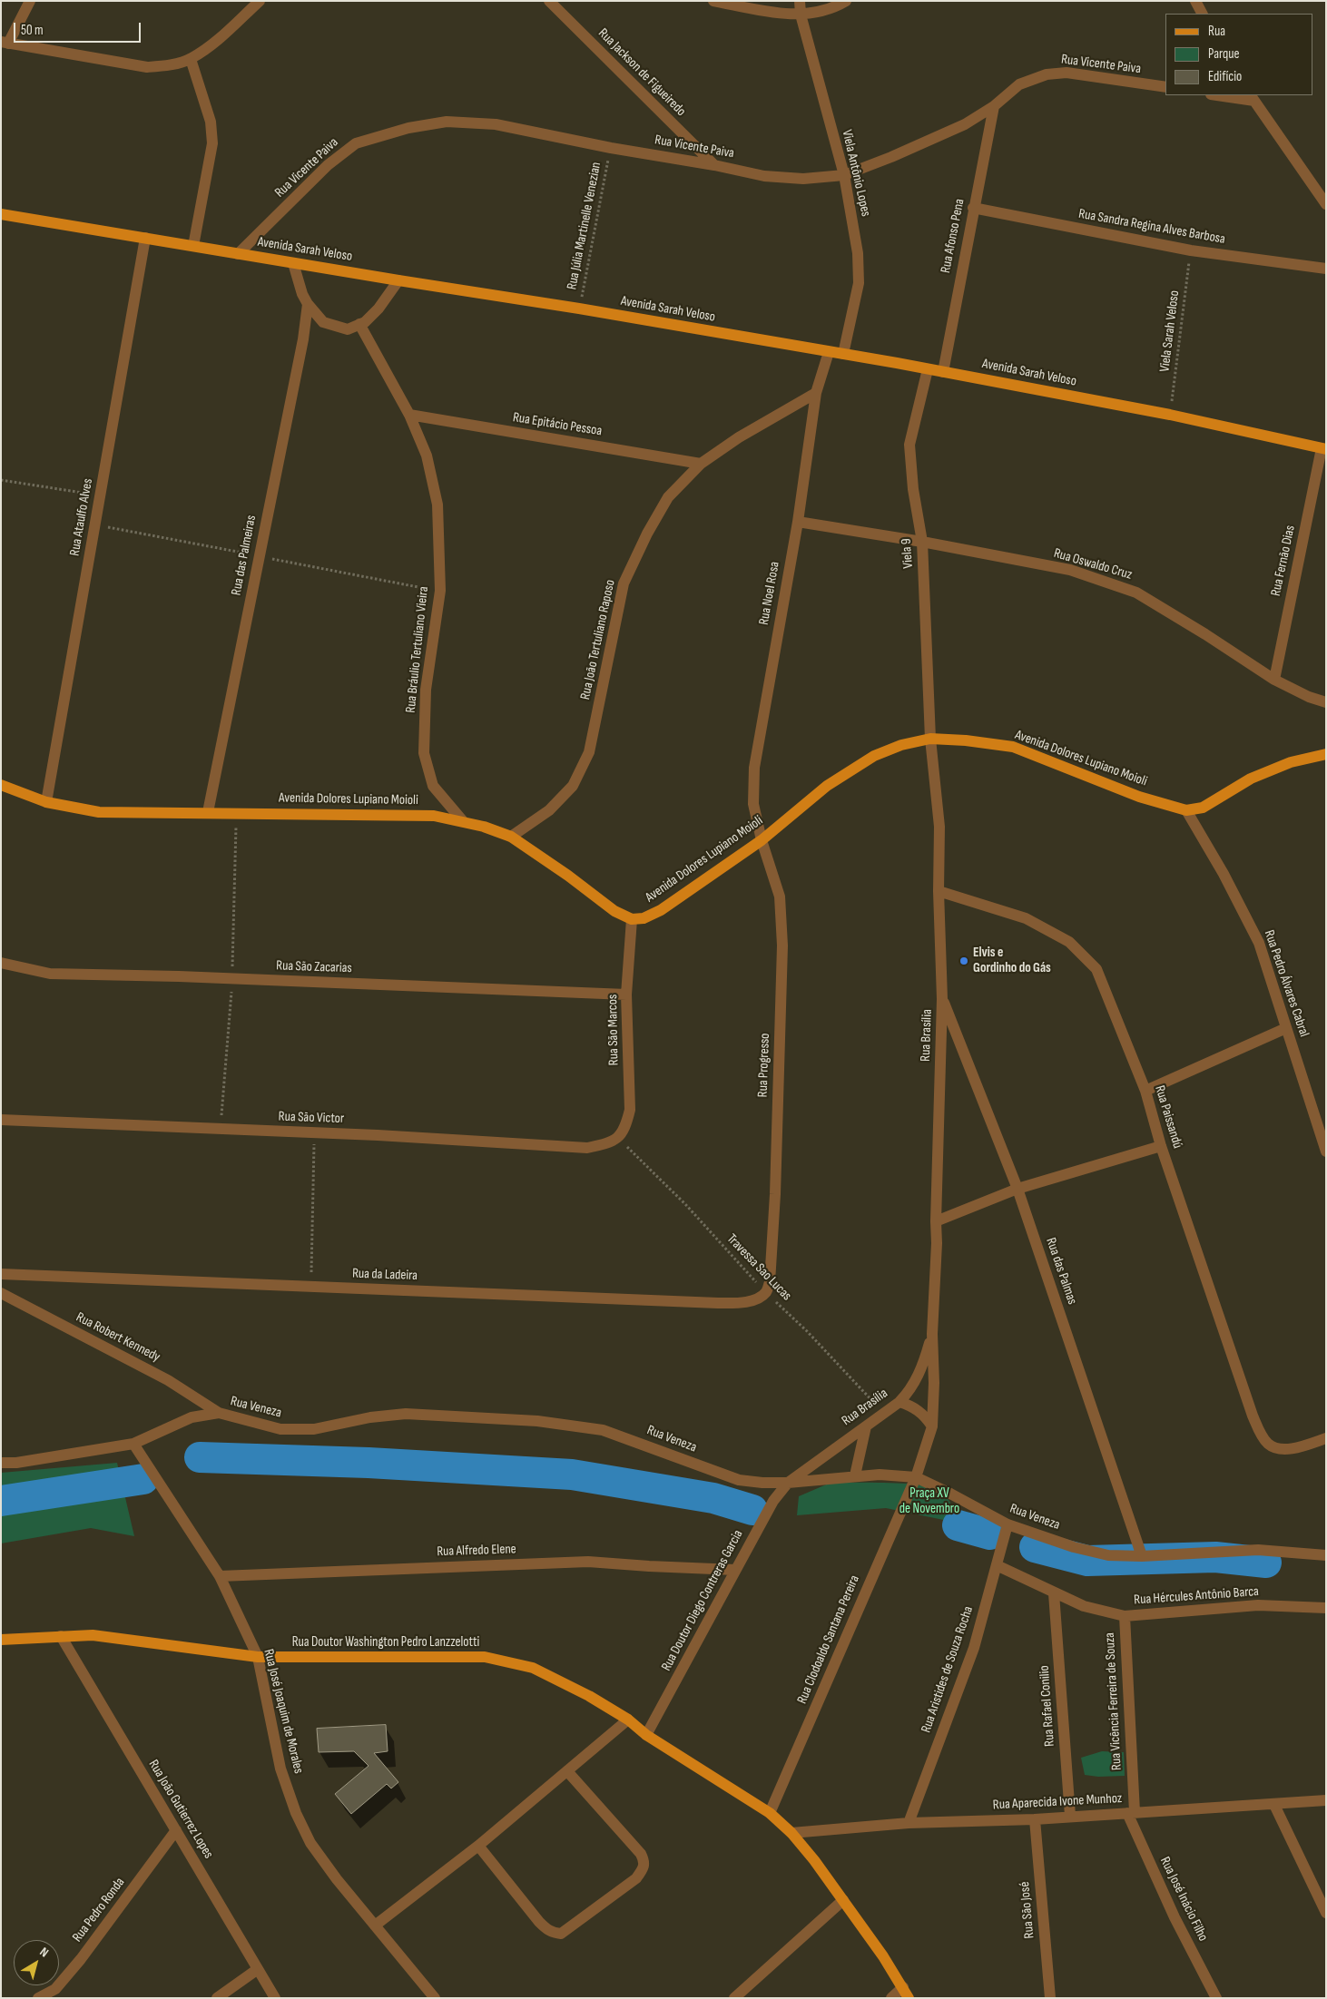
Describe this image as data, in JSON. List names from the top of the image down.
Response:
{
  "streets": {
    "main road": ["Avenida Sarah Veloso", "Avenida Dolores Lupiano Moioli", "Rua Doutor Washington Pedro Lanzzelotti"],
    "street": [
      "Rua Vicente Paiva",
      "Rua Jackson de Figueiredo",
      "Viela Antônio Lopes",
      "Rua Sandra Regina Alves Barbosa",
      "Rua Afonso Pena",
      "Rua Epitácio Pessoa",
      "Rua Ataulfo Alves",
      "Viela 9",
      "Rua das Palmeiras",
      "Rua Fernão Dias",
      "Rua Oswaldo Cruz",
      "Rua Noel Rosa",
      "Rua João Tertuliano Raposo",
      "Rua Bráulio Tertuliano Vieira",
      "Rua São Zacarias",
      "Rua Pedro Álvares Cabral",
      "Rua São Marcos",
      "Rua Brasília",
      "Rua Progresso",
      "Rua Paissandú",
      "Rua São Victor",
      "Rua das Palmas",
      "Rua da Ladeira",
      "Rua Robert Kennedy",
      "Rua Veneza",
      "Rua Alfredo Elene",
      "Rua Hércules Antônio Barca",
      "Rua Doutor Diego Contreras Garcia",
      "Rua Clodoaldo Santana Pereira",
      "Rua Aristides de Souza Rocha",
      "Rua Vicência Ferreira de Souza",
      "Rua Rafael Conilio",
      "Rua José Joaquim de Morales",
      "Rua Aparecida Ivone Munhoz",
      "Rua João Gutierrez Lopes",
      "Rua José Inácio Filho",
      "Rua Pedro Ronda",
      "Rua São José"
    ],
    "path": ["Rua Júlia Martinelle Venezian", "Viela Sarah Veloso", "Travessa Sao Lucas"]
  },
  "crossings": [
    ["Rua Vicente Paiva", "Rua Jackson de Figueiredo"],
    ["Rua Vicente Paiva", "Viela Antônio Lopes"],
    ["Rua Vicente Paiva", "Rua Júlia Martinelle Venezian"],
    ["Rua Vicente Paiva", "Rua Afonso Pena"],
    ["Rua Vicente Paiva", "Avenida Sarah Veloso"],
    ["Viela Antônio Lopes", "Avenida Sarah Veloso"],
    ["Rua Júlia Martinelle Venezian", "Avenida Sarah Veloso"],
    ["Rua Sandra Regina Alves Barbosa", "Rua Afonso Pena"],
    ["Rua Sandra Regina Alves Barbosa", "Viela Sarah Veloso"],
    ["Rua Afonso Pena", "Avenida Sarah Veloso"],
    ["Avenida Sarah Veloso", "Viela Sarah Veloso"],
    ["Avenida Sarah Veloso", "Rua Ataulfo Alves"],
    ["Avenida Sarah Veloso", "Viela 9"],
    ["Avenida Sarah Veloso", "Rua Fernão Dias"],
    ["Avenida Sarah Veloso", "Rua Noel Rosa"],
    ["Rua Epitácio Pessoa", "Rua João Tertuliano Raposo"],
    ["Rua Epitácio Pessoa", "Rua Bráulio Tertuliano Vieira"],
    ["Rua Ataulfo Alves", "Avenida Dolores Lupiano Moioli"],
    ["Viela 9", "Rua Oswaldo Cruz"],
    ["Viela 9", "Avenida Dolores Lupiano Moioli"],
    ["Viela 9", "Rua Brasília"],
    ["Rua das Palmeiras", "Avenida Dolores Lupiano Moioli"],
    ["Rua Fernão Dias", "Rua Oswaldo Cruz"],
    ["Rua Oswaldo Cruz", "Rua Noel Rosa"],
    ["Rua Noel Rosa", "Rua João Tertuliano Raposo"],
    ["Rua Noel Rosa", "Avenida Dolores Lupiano Moioli"],
    ["Rua Noel Rosa", "Rua Progresso"],
    ["Rua João Tertuliano Raposo", "Avenida Dolores Lupiano Moioli"],
    ["Rua Bráulio Tertuliano Vieira", "Avenida Dolores Lupiano Moioli"],
    ["Avenida Dolores Lupiano Moioli", "Rua Pedro Álvares Cabral"],
    ["Avenida Dolores Lupiano Moioli", "Rua São Marcos"],
    ["Avenida Dolores Lupiano Moioli", "Rua Brasília"],
    ["Avenida Dolores Lupiano Moioli", "Rua Progresso"],
    ["Rua São Zacarias", "Rua São Marcos"],
    ["Rua São Marcos", "Rua São Victor"],
    ["Rua São Marcos", "Travessa Sao Lucas"],
    ["Rua Brasília", "Rua Paissandú"],
    ["Rua Brasília", "Travessa Sao Lucas"],
    ["Rua Brasília", "Rua das Palmas"],
    ["Rua Brasília", "Rua Veneza"],
    ["Rua Brasília", "Rua Doutor Diego Contreras Garcia"],
    ["Rua Brasília", "Rua Clodoaldo Santana Pereira"],
    ["Rua Progresso", "Travessa Sao Lucas"],
    ["Rua Progresso", "Rua da Ladeira"],
    ["Rua São Victor", "Travessa Sao Lucas"],
    ["Travessa Sao Lucas", "Rua da Ladeira"],
    ["Rua das Palmas", "Rua Veneza"],
    ["Rua Robert Kennedy", "Rua Veneza"],
    ["Rua Veneza", "Rua Doutor Diego Contreras Garcia"],
    ["Rua Veneza", "Rua Clodoaldo Santana Pereira"],
    ["Rua Veneza", "Rua Aristides de Souza Rocha"],
    ["Rua Veneza", "Rua José Joaquim de Morales"],
    ["Rua Alfredo Elene", "Rua Doutor Diego Contreras Garcia"],
    ["Rua Alfredo Elene", "Rua José Joaquim de Morales"],
    ["Rua Hércules Antônio Barca", "Rua Aristides de Souza Rocha"],
    ["Rua Hércules Antônio Barca", "Rua Vicência Ferreira de Souza"],
    ["Rua Hércules Antônio Barca", "Rua Rafael Conilio"],
    ["Rua Doutor Diego Contreras Garcia", "Rua Doutor Washington Pedro Lanzzelotti"],
    ["Rua Clodoaldo Santana Pereira", "Rua Doutor Washington Pedro Lanzzelotti"],
    ["Rua Doutor Washington Pedro Lanzzelotti", "Rua José Joaquim de Morales"],
    ["Rua Doutor Washington Pedro Lanzzelotti", "Rua Aparecida Ivone Munhoz"],
    ["Rua Doutor Washington Pedro Lanzzelotti", "Rua João Gutierrez Lopes"],
    ["Rua Aristides de Souza Rocha", "Rua Aparecida Ivone Munhoz"],
    ["Rua Vicência Ferreira de Souza", "Rua Aparecida Ivone Munhoz"],
    ["Rua Vicência Ferreira de Souza", "Rua José Inácio Filho"],
    ["Rua Rafael Conilio", "Rua Aparecida Ivone Munhoz"],
    ["Rua Aparecida Ivone Munhoz", "Rua José Inácio Filho"],
    ["Rua Aparecida Ivone Munhoz", "Rua São José"],
    ["Rua João Gutierrez Lopes", "Rua Pedro Ronda"]
  ],
  "parks": ["Praça XV de Novembro"],
  "places": ["Elvis e Gordinho do Gás"],
  "legend": ["Rua", "Parque", "Edifício"],
  "scale_bar": "50 m",
  "north": "top right"
}
